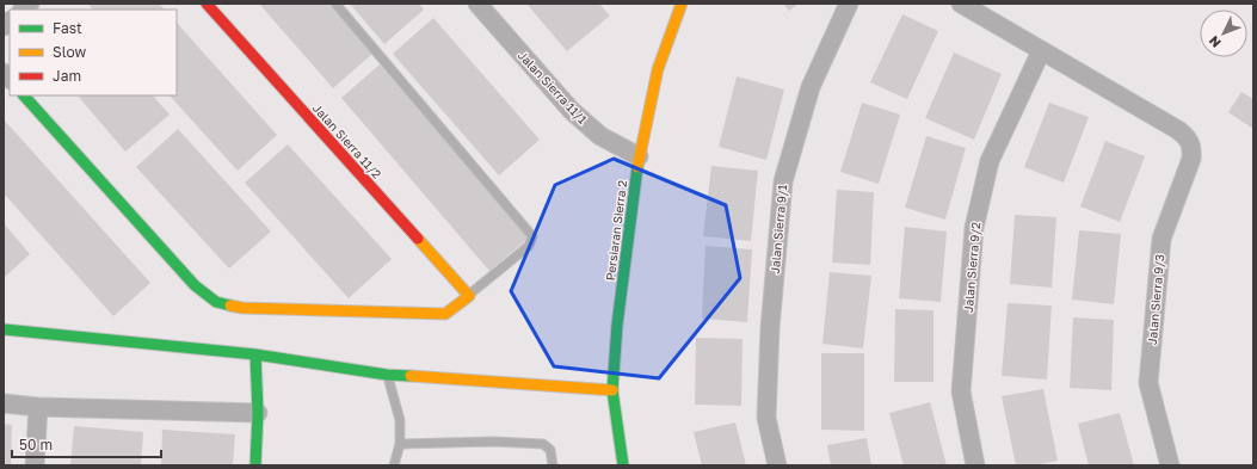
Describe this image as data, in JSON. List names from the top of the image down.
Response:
{
  "streets": {
    "street": [
      "Jalan Sierra 11/1",
      "Jalan Sierra 11/2",
      "Jalan Sierra 9/1",
      "Persiaran Sierra 2",
      "Jalan Sierra 9/2",
      "Jalan Sierra 9/3"
    ]
  },
  "crossings": [
    ["Jalan Sierra 11/1", "Persiaran Sierra 2"],
    ["Jalan Sierra 9/2", "Jalan Sierra 9/3"]
  ],
  "legend": ["Fast", "Slow", "Jam"],
  "scale_bar": "50 m",
  "north": "bottom left"
}
